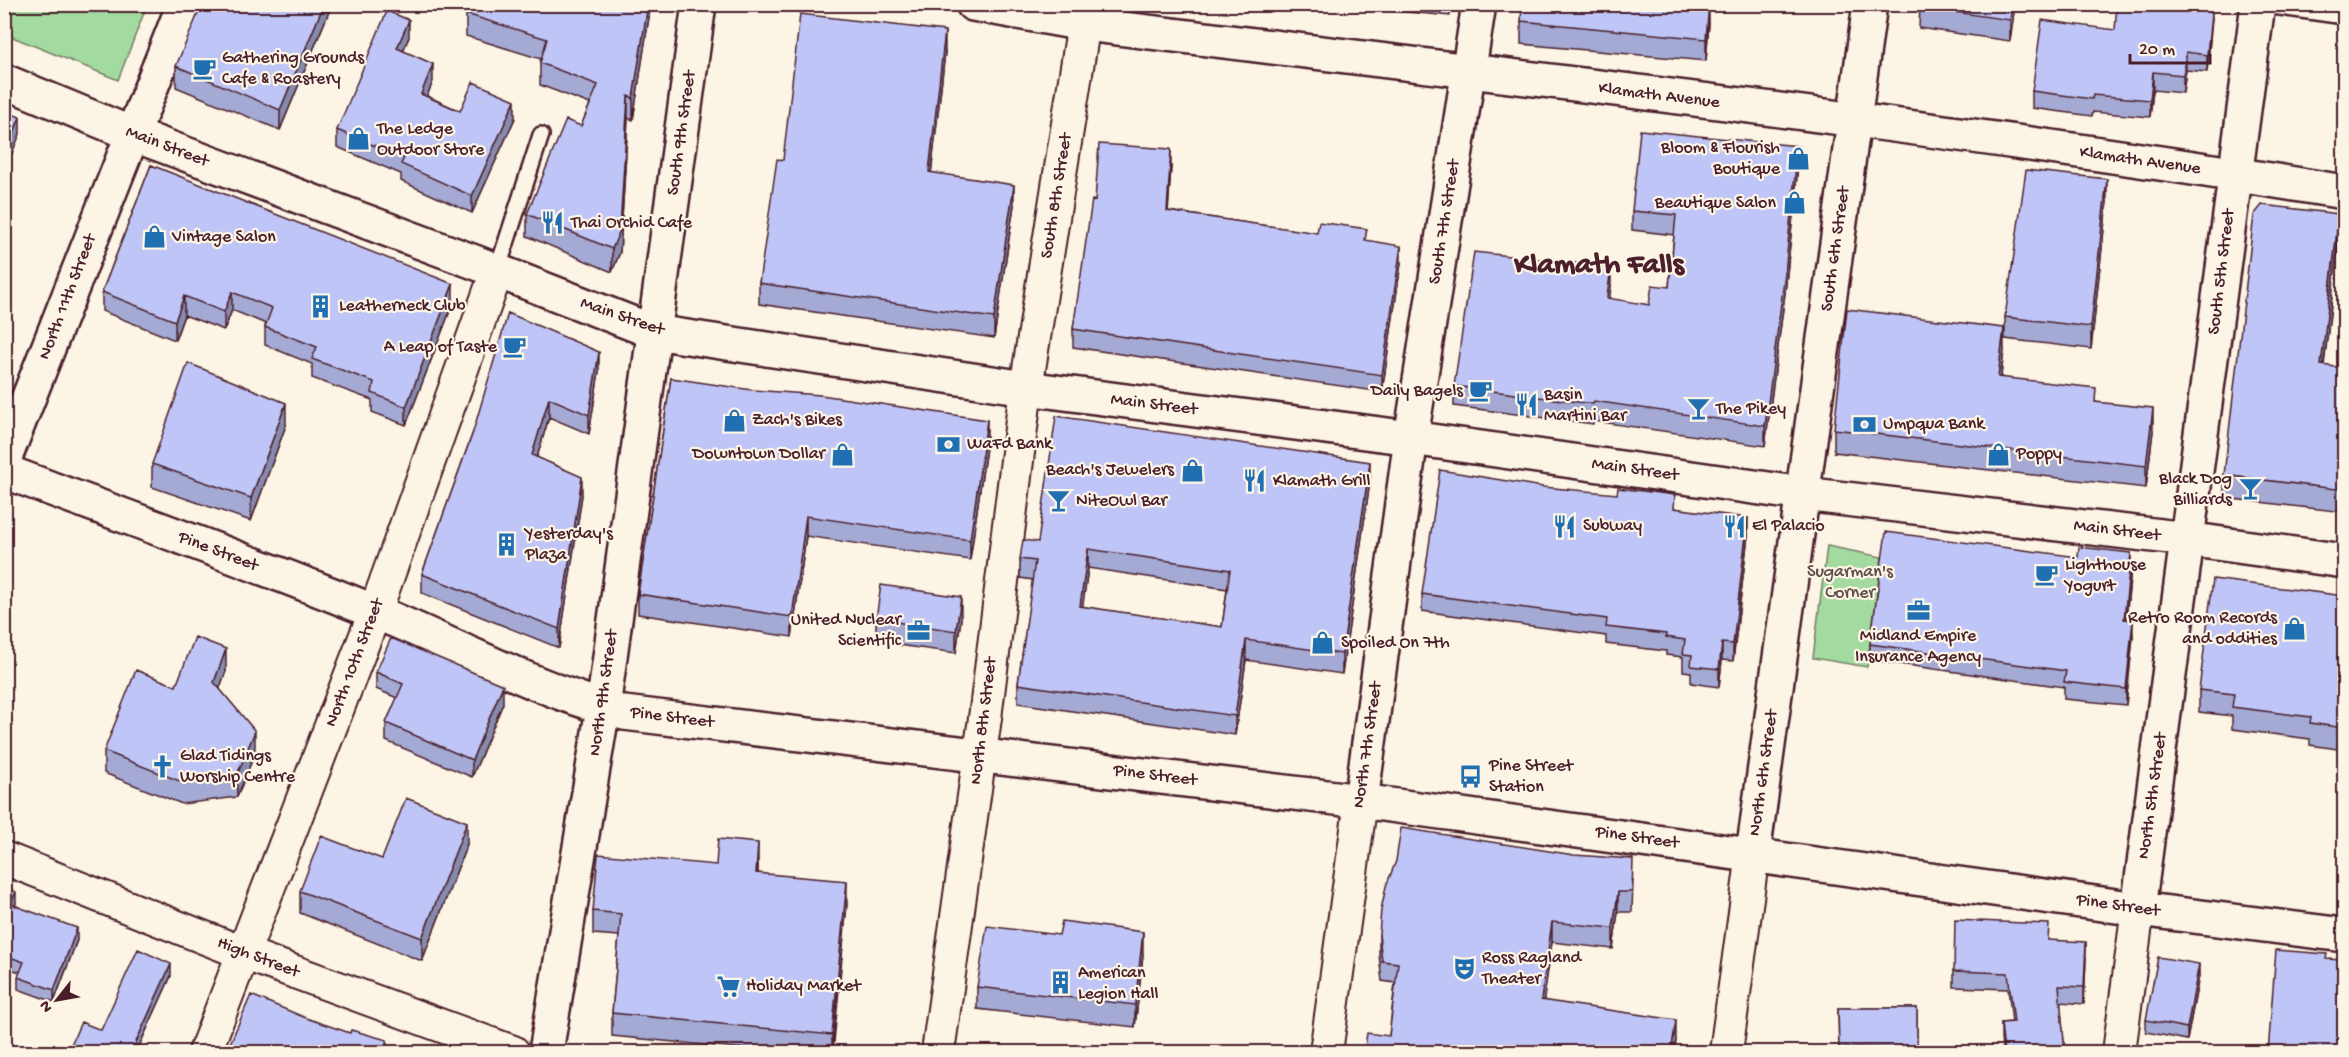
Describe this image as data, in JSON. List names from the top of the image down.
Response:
{
  "streets": {
    "main road": [
      "Klamath Avenue",
      "South 9th Street",
      "Main Street",
      "South 7th Street",
      "South 6th Street",
      "South 5th Street",
      "North 11th Street",
      "Pine Street",
      "North 9th Street",
      "North 7th Street",
      "North 6th Street",
      "North 5th Street"
    ],
    "street": [
      "South 8th Street",
      "North 10th Street",
      "North 8th Street",
      "High Street"
    ]
  },
  "crossings": [
    ["Klamath Avenue", "South 8th Street"],
    ["Klamath Avenue", "South 7th Street"],
    ["Klamath Avenue", "South 6th Street"],
    ["Klamath Avenue", "South 5th Street"],
    ["South 9th Street", "Main Street"],
    ["South 9th Street", "North 9th Street"],
    ["Main Street", "South 8th Street"],
    ["Main Street", "South 7th Street"],
    ["Main Street", "South 6th Street"],
    ["Main Street", "South 5th Street"],
    ["Main Street", "North 11th Street"],
    ["Main Street", "North 10th Street"],
    ["Main Street", "North 9th Street"],
    ["Main Street", "North 8th Street"],
    ["Main Street", "North 7th Street"],
    ["Main Street", "North 6th Street"],
    ["Main Street", "North 5th Street"],
    ["South 8th Street", "North 8th Street"],
    ["South 7th Street", "North 7th Street"],
    ["South 6th Street", "North 6th Street"],
    ["South 5th Street", "North 5th Street"],
    ["Pine Street", "North 10th Street"],
    ["Pine Street", "North 9th Street"],
    ["Pine Street", "North 8th Street"],
    ["Pine Street", "North 7th Street"],
    ["Pine Street", "North 6th Street"],
    ["Pine Street", "North 5th Street"],
    ["North 10th Street", "High Street"]
  ],
  "districts": ["Klamath Falls"],
  "parks": ["Sugarman's Corner"],
  "places": {
    "cafe": [
      "Gathering Grounds Cafe & Roastery",
      "A Leap of Taste",
      "Daily Bagels",
      "Lighthouse Yogurt"
    ],
    "shop": [
      "The Ledge Outdoor Store",
      "Bloom & Flourish Boutique",
      "Beautique Salon",
      "Vintage Salon",
      "Zach's Bikes",
      "Downtown Dollar",
      "Poppy",
      "Beach's Jewelers",
      "Retro Room Records and oddities",
      "Spoiled On 7th"
    ],
    "restaurant": [
      "Thai Orchid Cafe",
      "Basin Martini Bar",
      "Klamath Grill",
      "Subway",
      "El Palacio"
    ],
    "building": ["Leatherneck Club", "Yesterday's Plaza", "American Legion Hall"],
    "bar": ["The Pikey", "Black Dog Billiards", "NiteOwl Bar"],
    "bank": ["Umpqua Bank", "WaFd Bank"],
    "office": ["Midland Empire Insurance Agency", "United Nuclear Scientific"],
    "church": ["Glad Tidings Worship Centre"],
    "bus stop": ["Pine Street Station"],
    "theatre": ["Ross Ragland Theater"],
    "supermarket": ["Holiday Market"]
  },
  "scale_bar": "20 m",
  "north": "bottom left"
}
